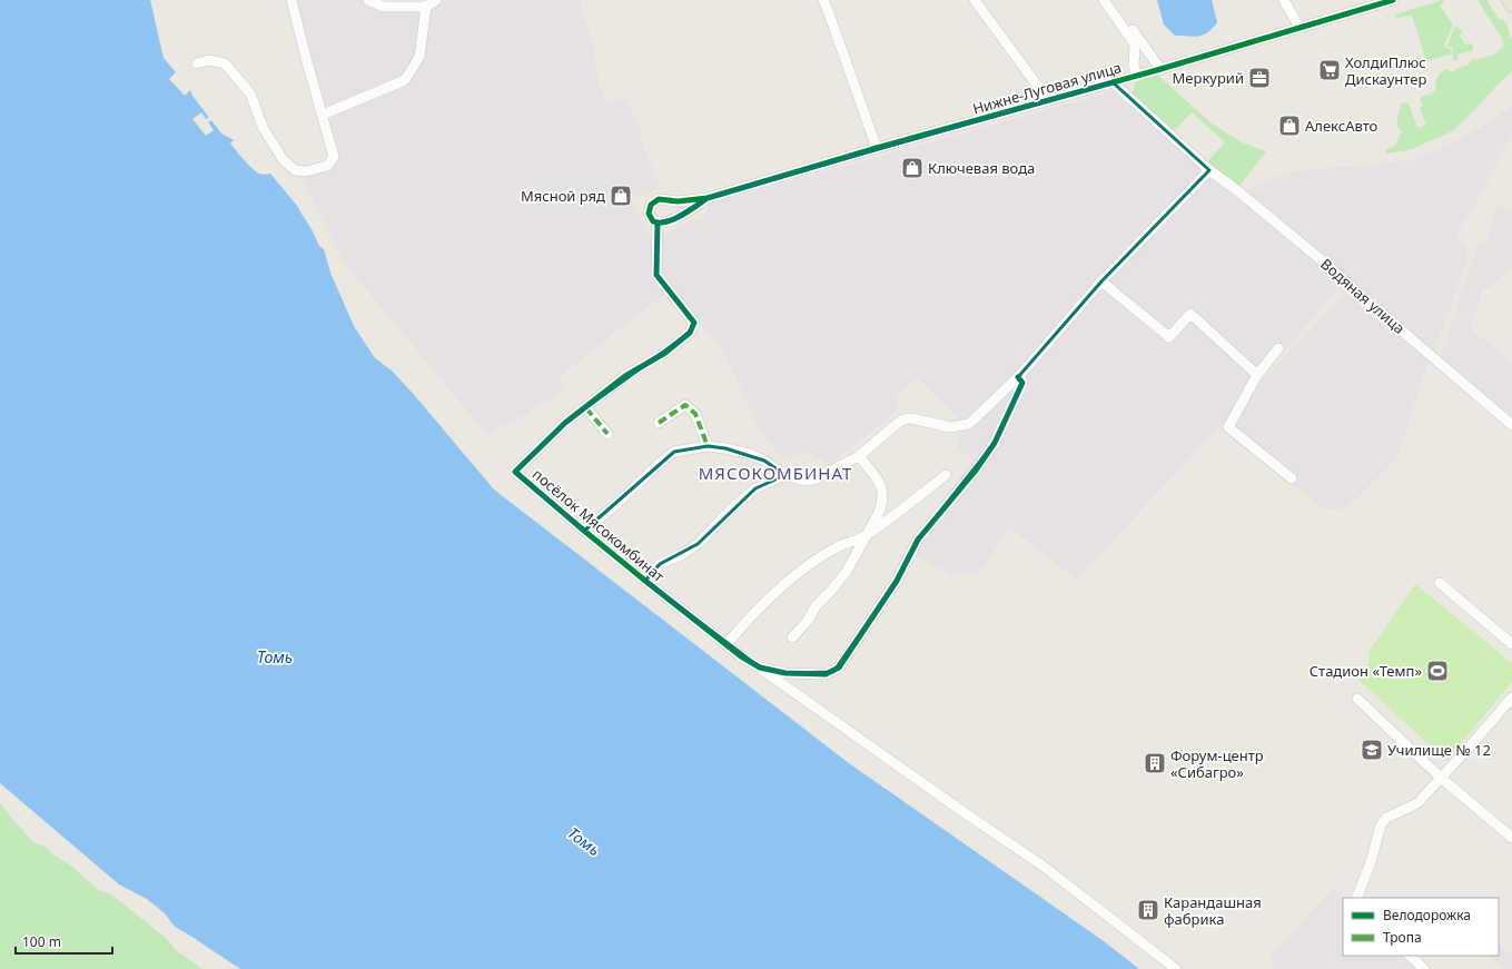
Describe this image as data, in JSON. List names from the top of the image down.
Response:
{
  "streets": {
    "street": ["Нижне-Луговая улица", "Водяная улица", "посёлок Мясокомбинат"]
  },
  "crossings": [
    ["Нижне-Луговая улица", "Водяная улица"]
  ],
  "districts": ["МЯСОКОМБИНАТ"],
  "water": ["Томь"],
  "places": {
    "supermarket": ["ХолдиПлюс Дискаунтер"],
    "office": ["Меркурий"],
    "shop": ["АлексАвто", "Ключевая вода", "Мясной ряд"],
    "sports": ["Стадион «Темп»"],
    "school or university": ["Училище № 12"],
    "building": ["Форум-центр «Сибагро»", "Карандашная фабрика"]
  },
  "legend": ["Велодорожка", "Тропа"],
  "scale_bar": "100 m"
}
